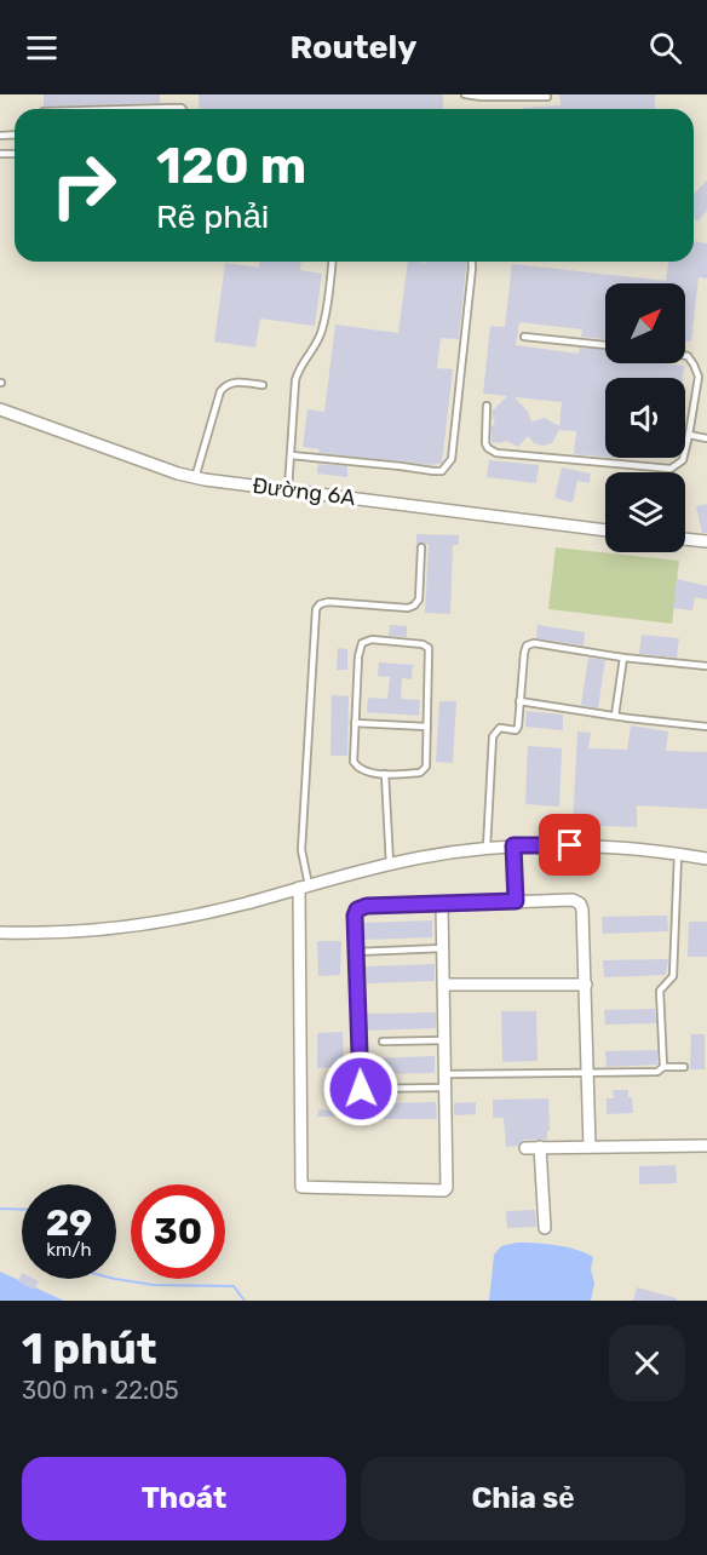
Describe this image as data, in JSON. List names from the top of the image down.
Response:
{
  "streets": {
    "street": ["Đường 6A"]
  },
  "north": "top right",
  "page": {
    "header": "Routely",
    "turn": ["120 m", "Rẽ phải"],
    "speed": "29 km/h",
    "limit": "30",
    "heading": ["1 phút", "300 m · 22:05"],
    "buttons": ["Thoát", "Chia sẻ"]
  }
}
